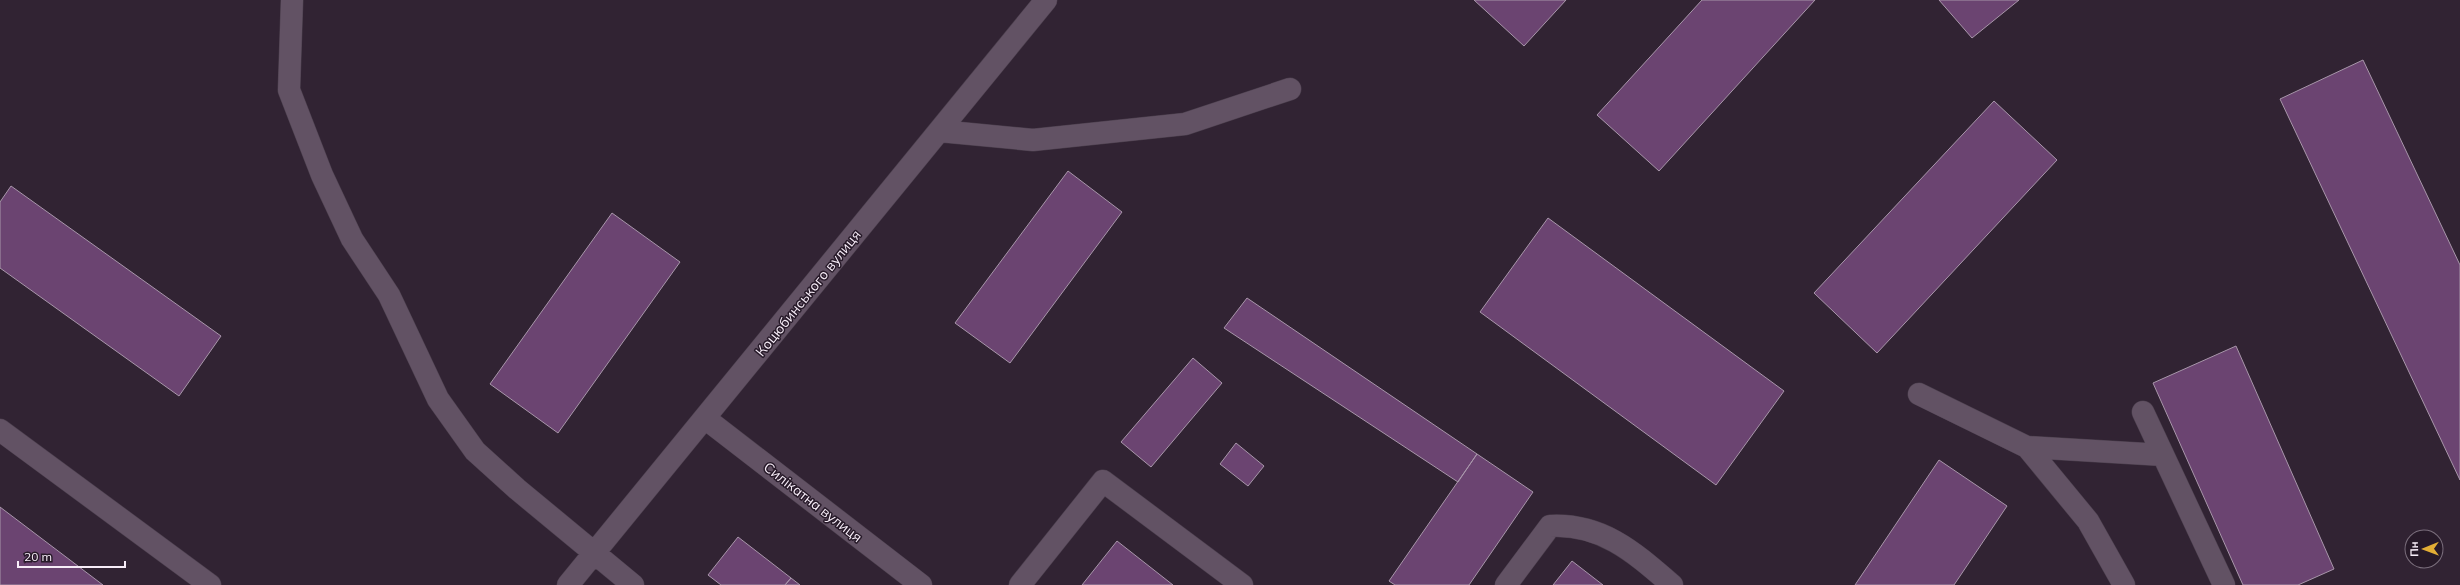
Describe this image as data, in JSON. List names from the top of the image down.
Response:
{
  "streets": {
    "street": ["Коцюбинського вулиця", "Силікатна вулиця"]
  },
  "crossings": [
    ["Коцюбинського вулиця", "Силікатна вулиця"]
  ],
  "scale_bar": "20 m",
  "north": "left"
}
